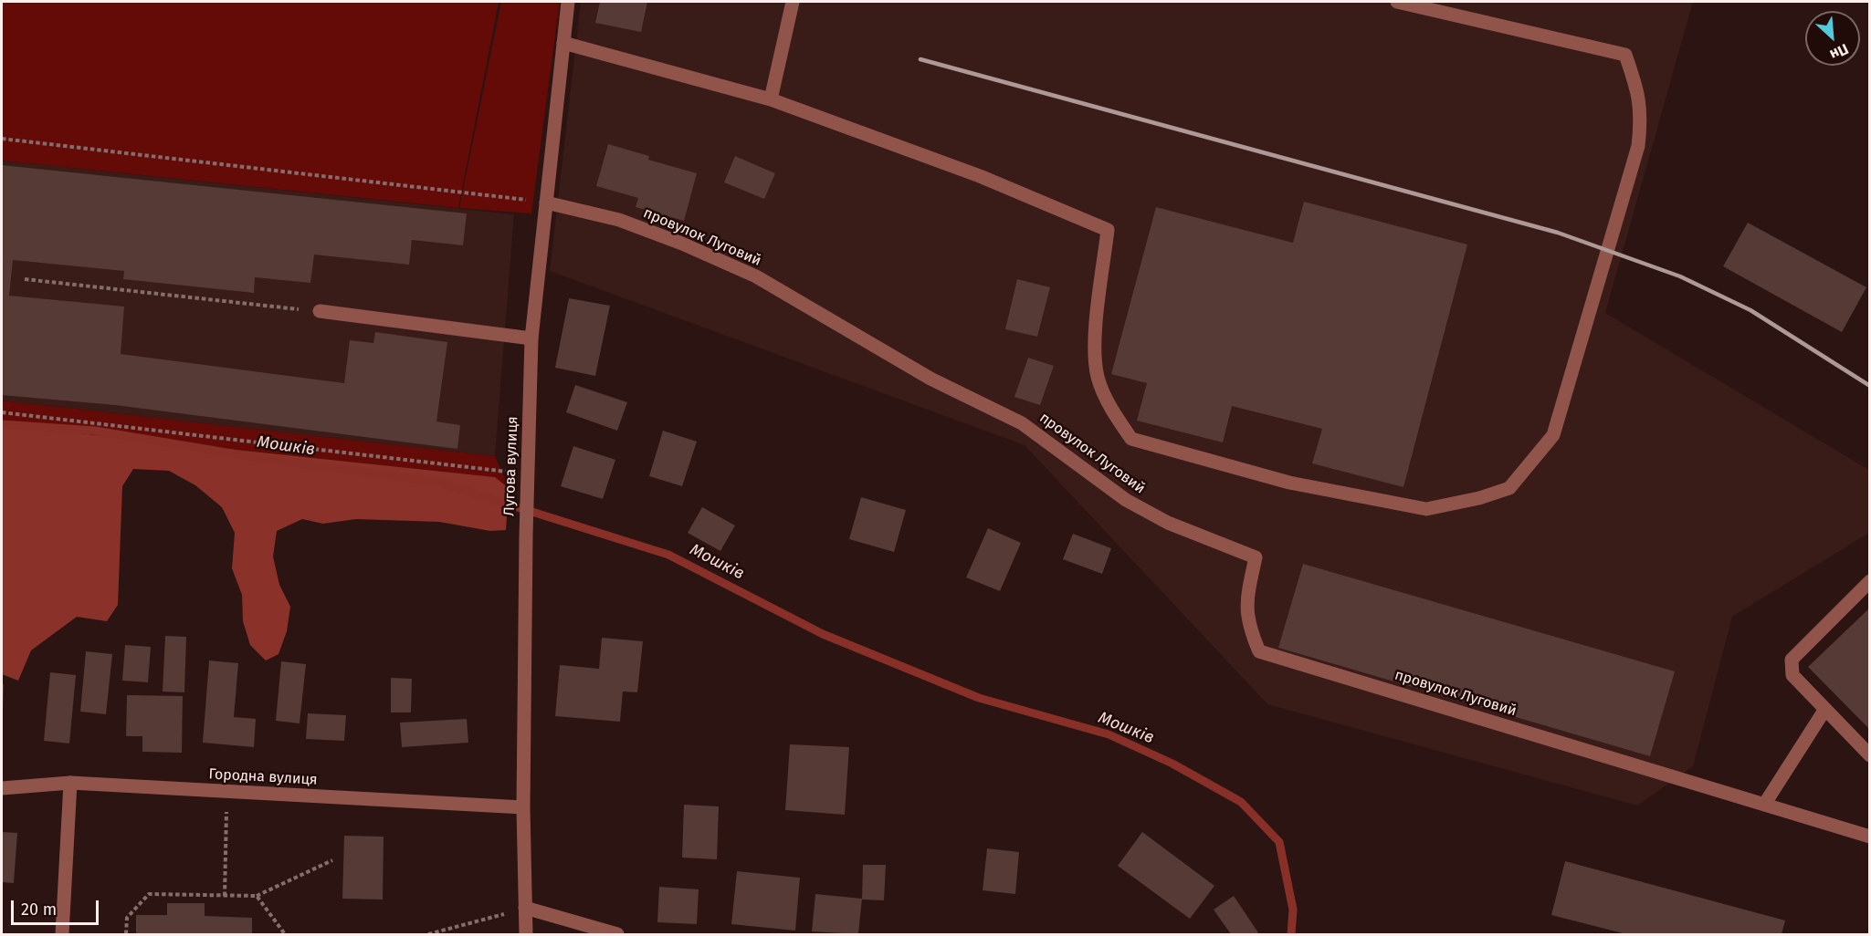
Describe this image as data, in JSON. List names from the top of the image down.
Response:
{
  "streets": {
    "street": ["провулок Луговий", "Лугова вулиця", "Городна вулиця"]
  },
  "crossings": [
    ["провулок Луговий", "Лугова вулиця"],
    ["Лугова вулиця", "Городна вулиця"]
  ],
  "water": ["Мошків"],
  "scale_bar": "20 m",
  "north": "bottom right"
}
